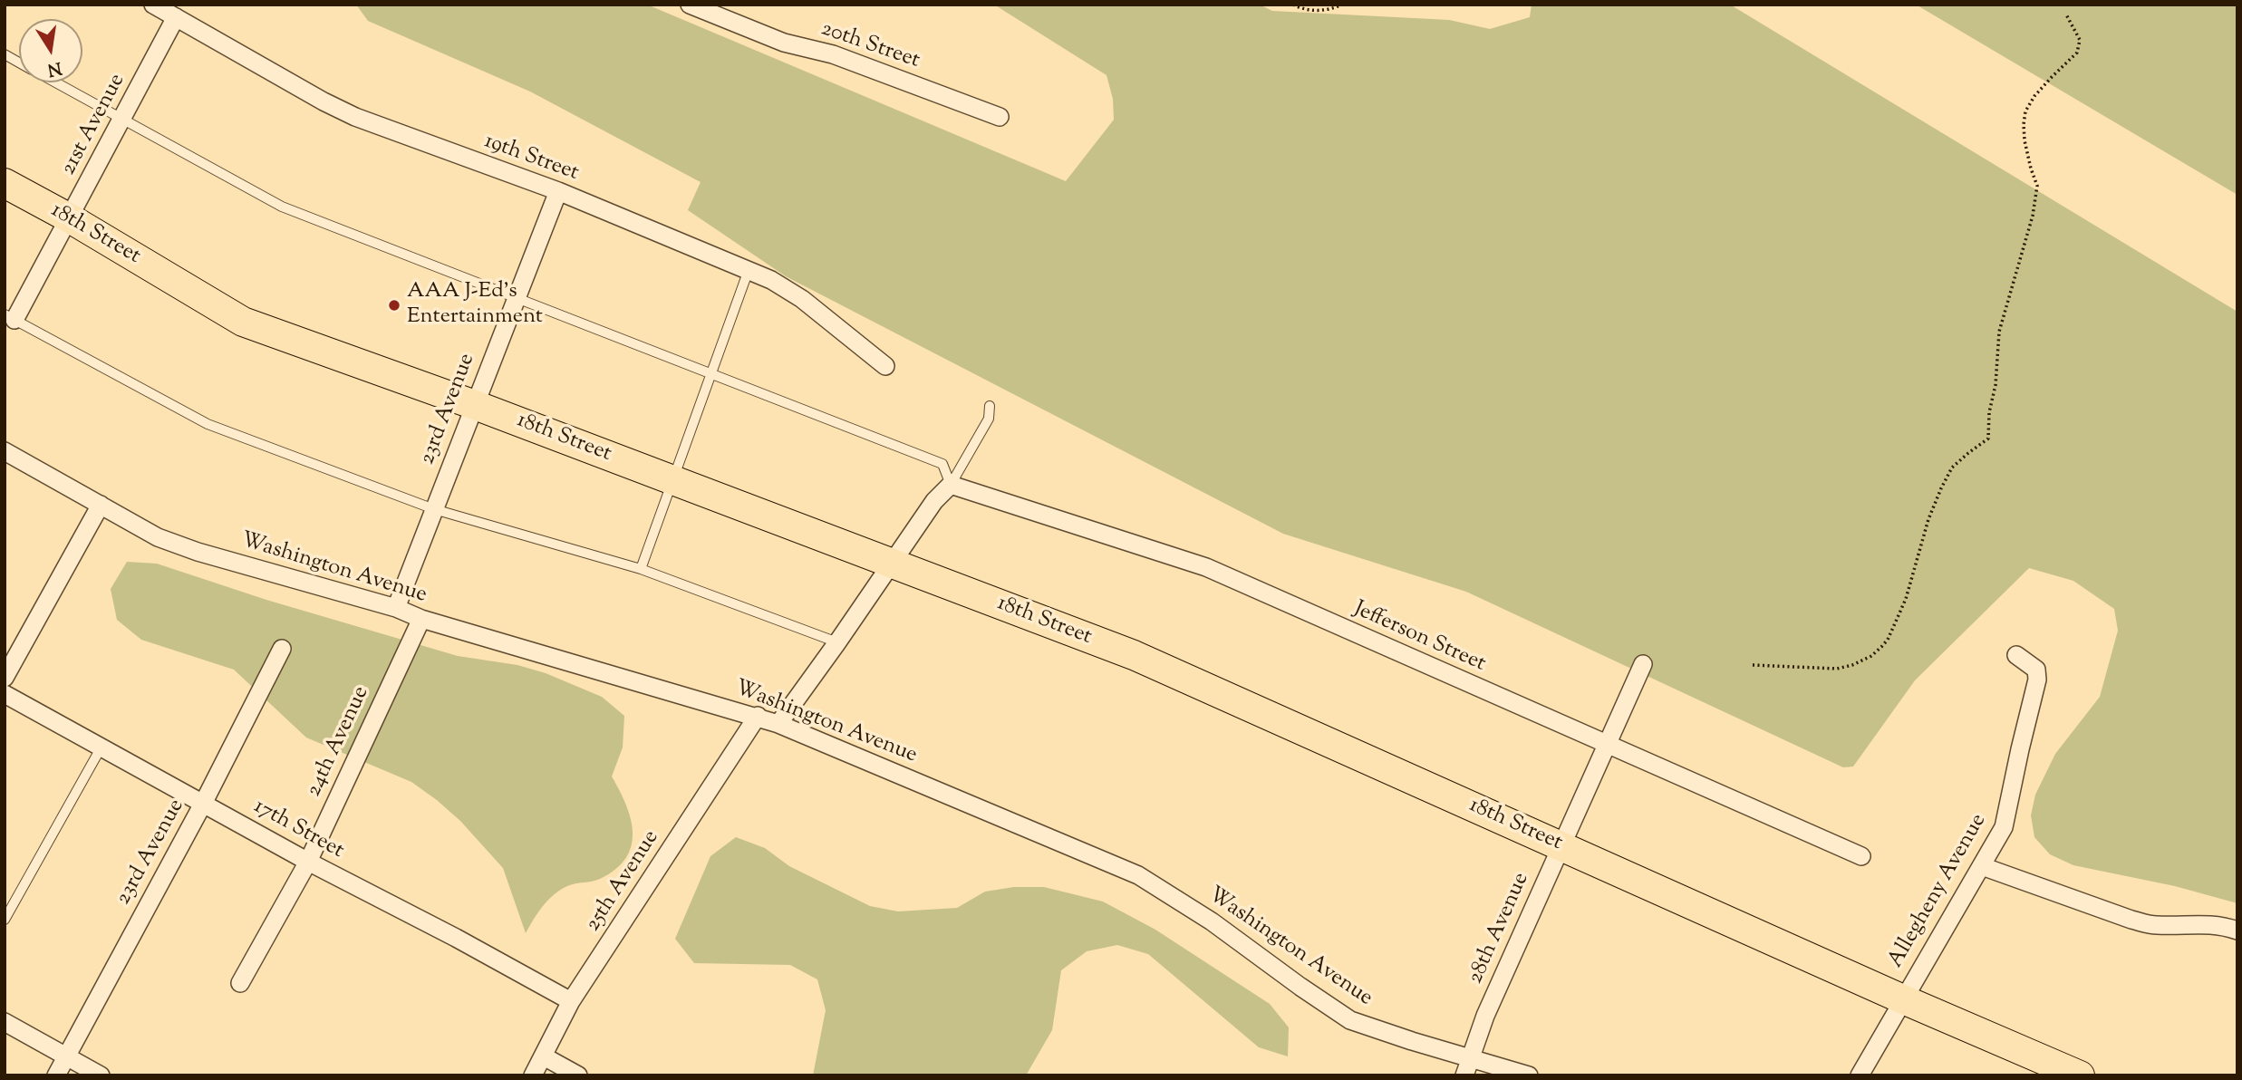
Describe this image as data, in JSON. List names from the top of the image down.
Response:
{
  "streets": {
    "main road": ["18th Street"],
    "street": [
      "20th Street",
      "21st Avenue",
      "19th Street",
      "23rd Avenue",
      "Washington Avenue",
      "Jefferson Street",
      "24th Avenue",
      "17th Street",
      "25th Avenue",
      "Allegheny Avenue",
      "28th Avenue"
    ]
  },
  "crossings": [
    ["21st Avenue", "19th Street"],
    ["21st Avenue", "18th Street"],
    ["19th Street", "23rd Avenue"],
    ["18th Street", "23rd Avenue"],
    ["18th Street", "Allegheny Avenue"],
    ["18th Street", "28th Avenue"],
    ["23rd Avenue", "Washington Avenue"],
    ["23rd Avenue", "17th Street"],
    ["Washington Avenue", "24th Avenue"],
    ["Washington Avenue", "25th Avenue"],
    ["Washington Avenue", "28th Avenue"],
    ["Jefferson Street", "28th Avenue"],
    ["24th Avenue", "17th Street"],
    ["17th Street", "25th Avenue"]
  ],
  "places": ["AAA J-Ed's Entertainment"],
  "north": "bottom"
}
